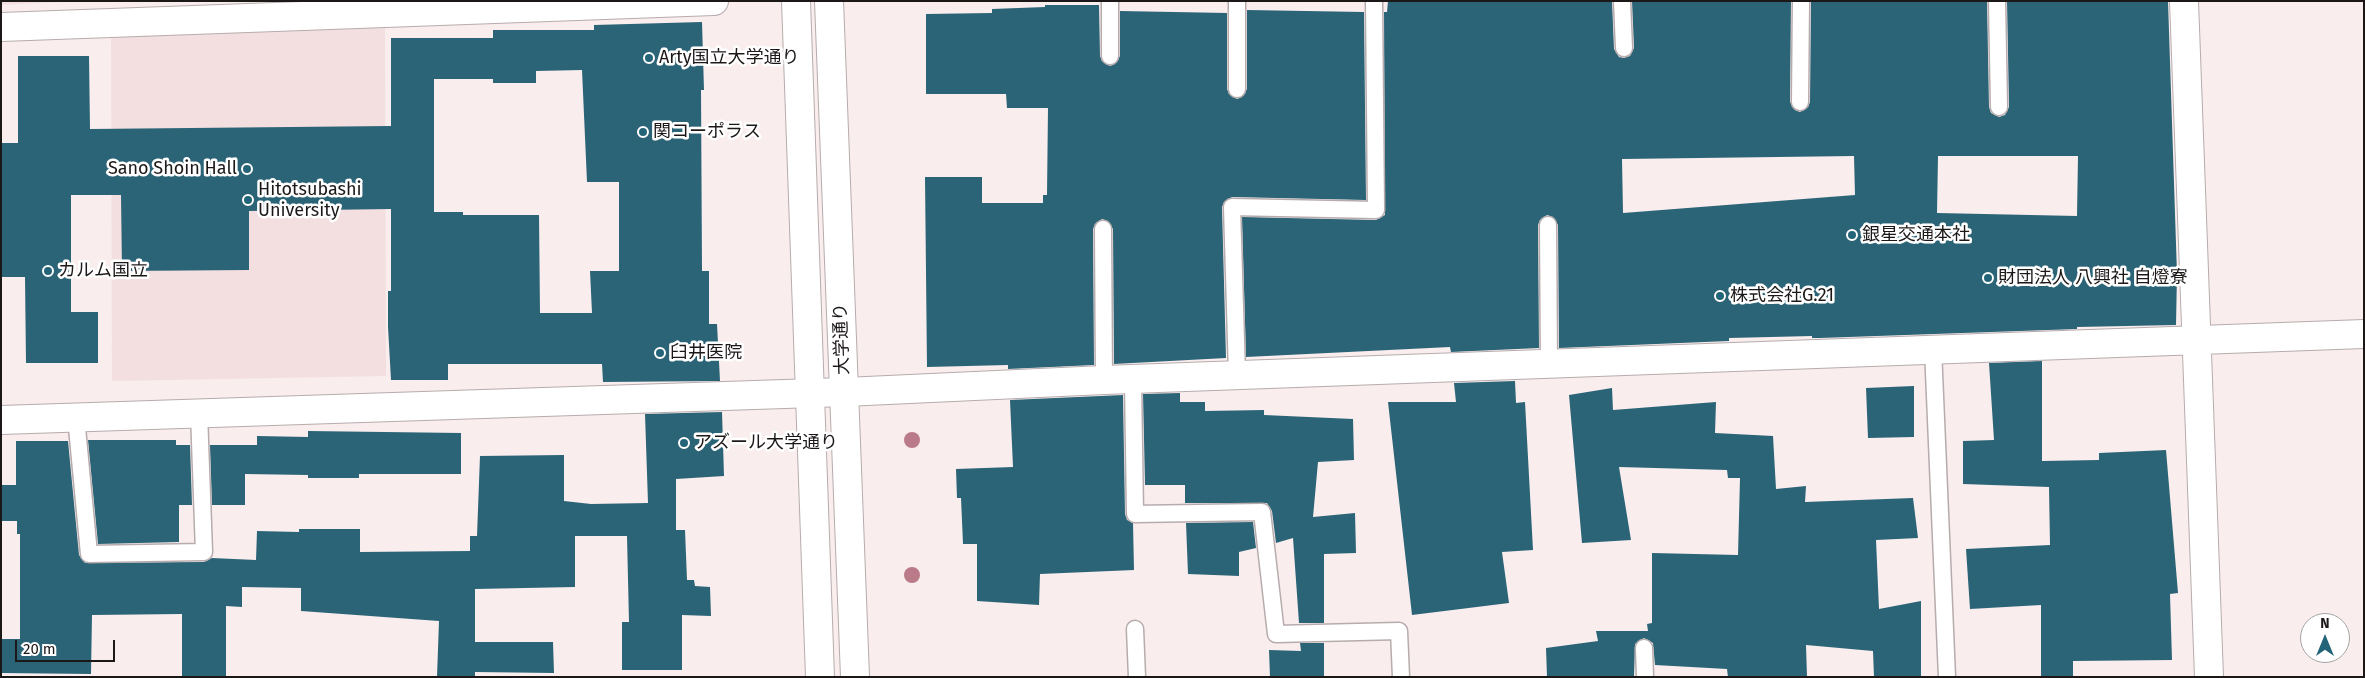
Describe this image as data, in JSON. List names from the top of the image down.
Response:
{
  "streets": {
    "street": ["大学通り"]
  },
  "places": [
    "Arty国立大学通り",
    "関コーポラス",
    "Sano Shoin Hall",
    "Hitotsubashi University",
    "銀星交通本社",
    "カルム国立",
    "財団法人 八興社 自燈寮",
    "株式会社G.21",
    "臼井医院",
    "アズール大学通り"
  ],
  "scale_bar": "20 m",
  "north": "top"
}
